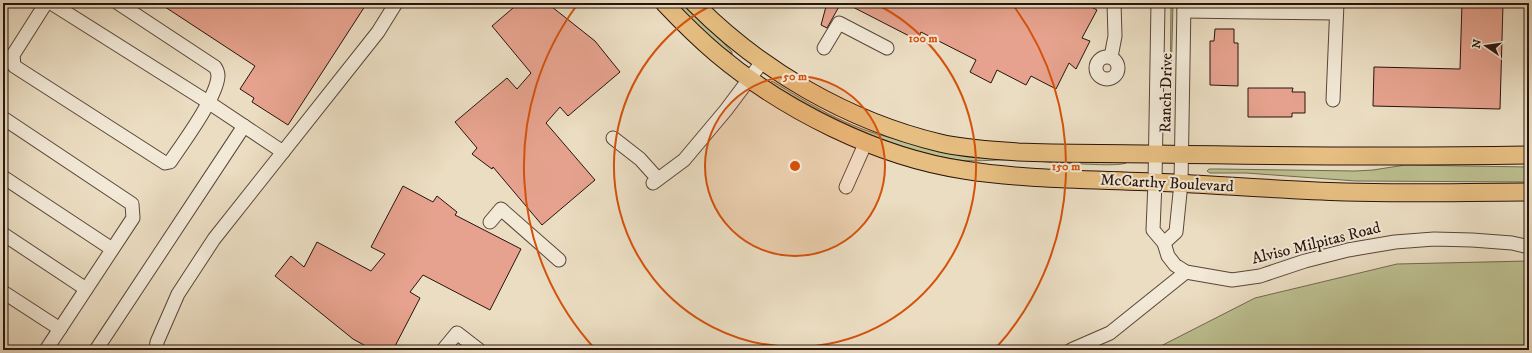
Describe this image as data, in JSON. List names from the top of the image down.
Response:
{
  "streets": {
    "main road": ["McCarthy Boulevard"],
    "street": ["Ranch Drive", "Alviso Milpitas Road"]
  },
  "crossings": [
    ["Ranch Drive", "McCarthy Boulevard"],
    ["Ranch Drive", "Alviso Milpitas Road"]
  ],
  "north": "left",
  "rings": ["100 m", "50 m", "150 m"]
}
